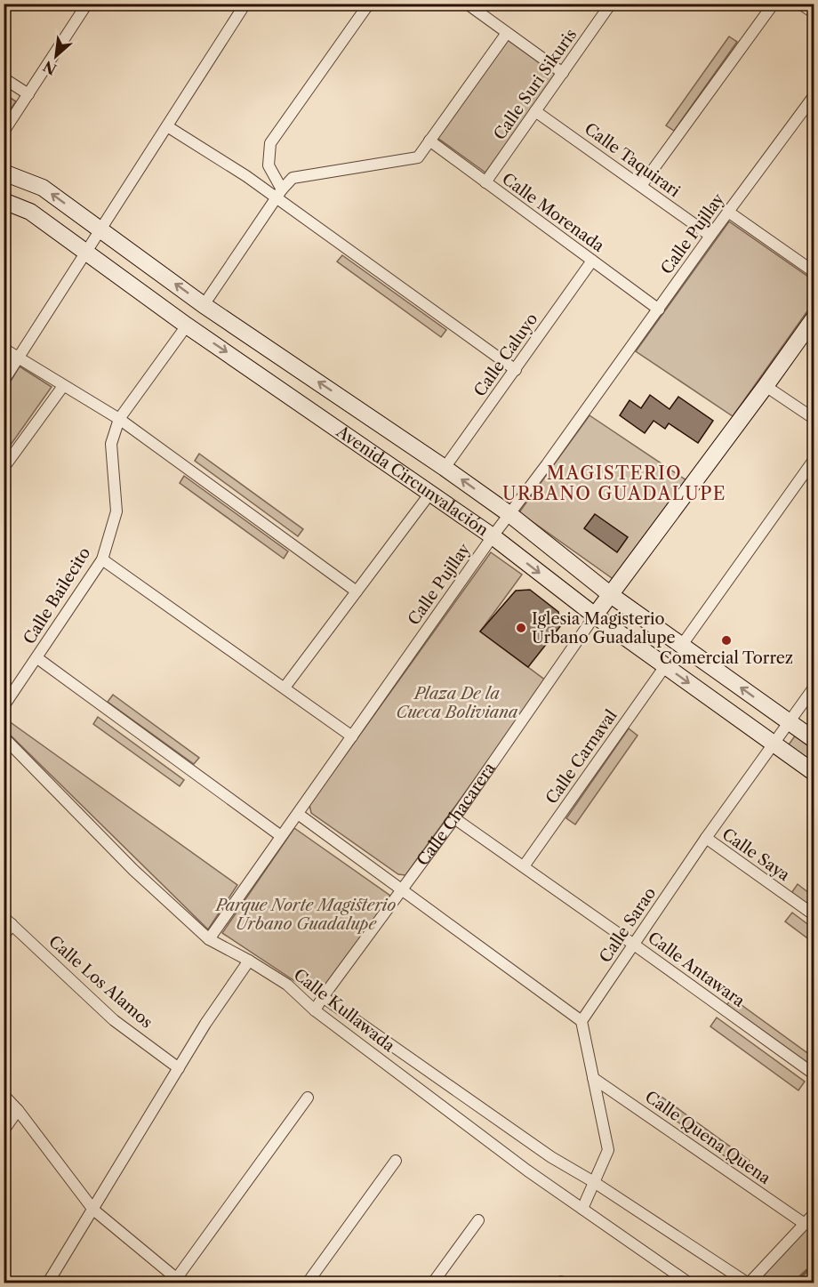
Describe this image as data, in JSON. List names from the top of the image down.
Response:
{
  "streets": {
    "main road": ["Avenida Circunvalación"],
    "street": [
      "Calle Suri Sikuris",
      "Calle Taquirari",
      "Calle Morenada",
      "Calle Pujllay",
      "Calle Caluyo",
      "Calle Bailecito",
      "Calle Carnaval",
      "Calle Chacarera",
      "Calle Saya",
      "Calle Sarao",
      "Calle Antawara",
      "Calle Los Alamos",
      "Calle Kullawada",
      "Calle Quena Quena"
    ]
  },
  "crossings": [
    ["Calle Suri Sikuris", "Calle Taquirari"],
    ["Calle Suri Sikuris", "Calle Morenada"],
    ["Calle Taquirari", "Calle Pujllay"],
    ["Calle Morenada", "Calle Pujllay"],
    ["Calle Morenada", "Calle Caluyo"],
    ["Calle Pujllay", "Avenida Circunvalación"],
    ["Calle Pujllay", "Calle Kullawada"],
    ["Calle Caluyo", "Avenida Circunvalación"],
    ["Avenida Circunvalación", "Calle Bailecito"],
    ["Avenida Circunvalación", "Calle Carnaval"],
    ["Avenida Circunvalación", "Calle Chacarera"],
    ["Avenida Circunvalación", "Calle Sarao"],
    ["Calle Carnaval", "Calle Antawara"],
    ["Calle Chacarera", "Calle Antawara"],
    ["Calle Chacarera", "Calle Kullawada"],
    ["Calle Saya", "Calle Sarao"],
    ["Calle Sarao", "Calle Antawara"]
  ],
  "districts": ["MAGISTERIO URBANO GUADALUPE"],
  "parks": ["Plaza De la Cueca Boliviana", "Parque Norte Magisterio Urbano Guadalupe"],
  "places": ["Iglesia Magisterio Urbano Guadalupe", "Comercial Torrez"],
  "north": "bottom left"
}
